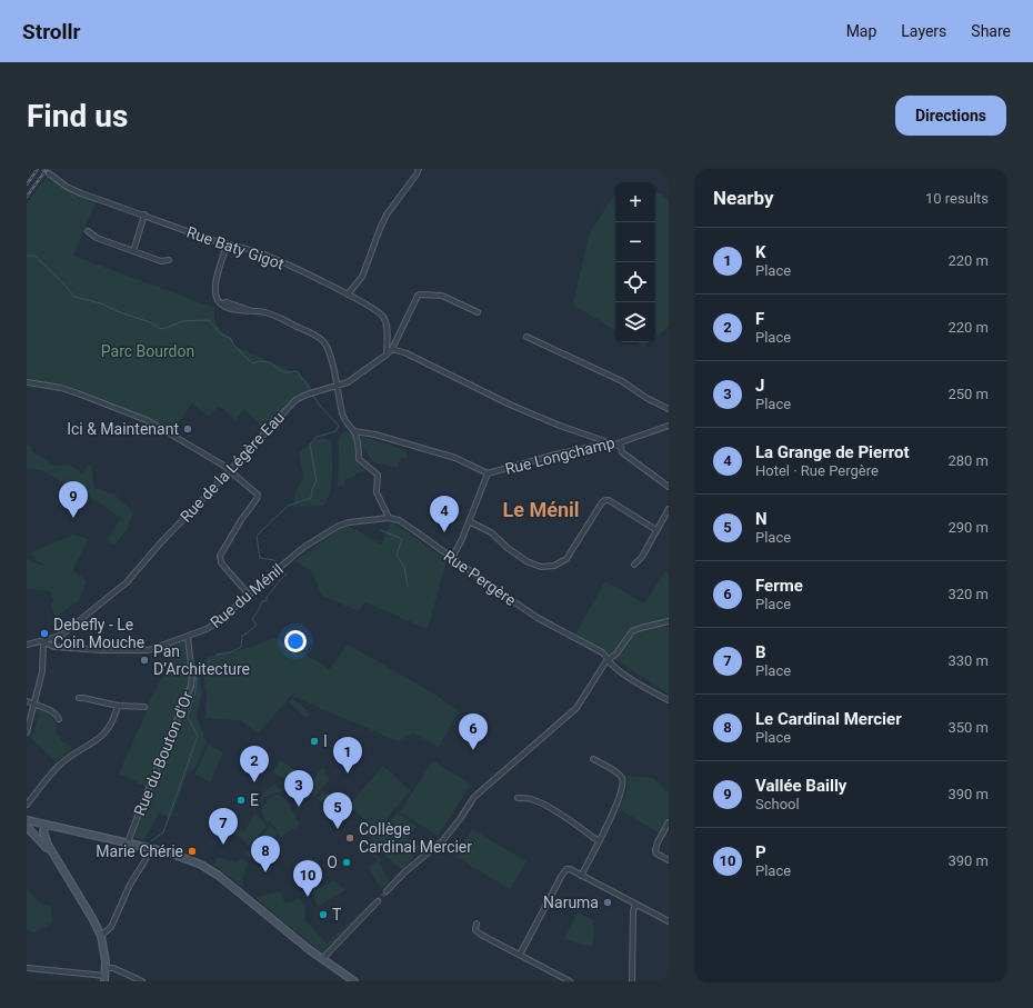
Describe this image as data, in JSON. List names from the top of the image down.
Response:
{
  "streets": {
    "street": [
      "Rue Baty Gigot",
      "Rue Longchamp",
      "Rue de la Légère Eau",
      "Rue Pergère",
      "Rue du Ménil",
      "Rue du Bouton d'Or"
    ]
  },
  "crossings": [
    ["Rue Baty Gigot", "Rue de la Légère Eau"],
    ["Rue Longchamp", "Rue Pergère"],
    ["Rue de la Légère Eau", "Rue du Ménil"],
    ["Rue Pergère", "Rue du Ménil"],
    ["Rue du Ménil", "Rue du Bouton d'Or"]
  ],
  "districts": ["Le Ménil"],
  "parks": ["Parc Bourdon"],
  "places": [
    "Ici & Maintenant",
    "Debefly - Le Coin Mouche",
    "Pan D’Architecture",
    "I",
    "E",
    "Collège Cardinal Mercier",
    "Marie Chérie",
    "O",
    "Naruma",
    "T"
  ],
  "page": {
    "header": "Strollr",
    "nav": ["Map", "Layers", "Share"],
    "buttons": "Directions",
    "title": "Find us",
    "heading": ["Nearby", "10 results"],
    "map_buttons": ["+", "−"],
    "list": [
      {
        "mark": "1",
        "name": "K",
        "note": "Place",
        "value": "220 m"
      },
      {
        "mark": "2",
        "name": "F",
        "note": "Place",
        "value": "220 m"
      },
      {
        "mark": "3",
        "name": "J",
        "note": "Place",
        "value": "250 m"
      },
      {
        "mark": "4",
        "name": "La Grange de Pierrot",
        "note": "Hotel · Rue Pergère",
        "value": "280 m"
      },
      {
        "mark": "5",
        "name": "N",
        "note": "Place",
        "value": "290 m"
      },
      {
        "mark": "6",
        "name": "Ferme",
        "note": "Place",
        "value": "320 m"
      },
      {
        "mark": "7",
        "name": "B",
        "note": "Place",
        "value": "330 m"
      },
      {
        "mark": "8",
        "name": "Le Cardinal Mercier",
        "note": "Place",
        "value": "350 m"
      },
      {
        "mark": "9",
        "name": "Vallée Bailly",
        "note": "School",
        "value": "390 m"
      },
      {
        "mark": "10",
        "name": "P",
        "note": "Place",
        "value": "390 m"
      }
    ],
    "pins": [
      "9",
      "4",
      "6",
      "1",
      "2",
      "3",
      "5",
      "7",
      "8",
      "10"
    ]
  }
}
